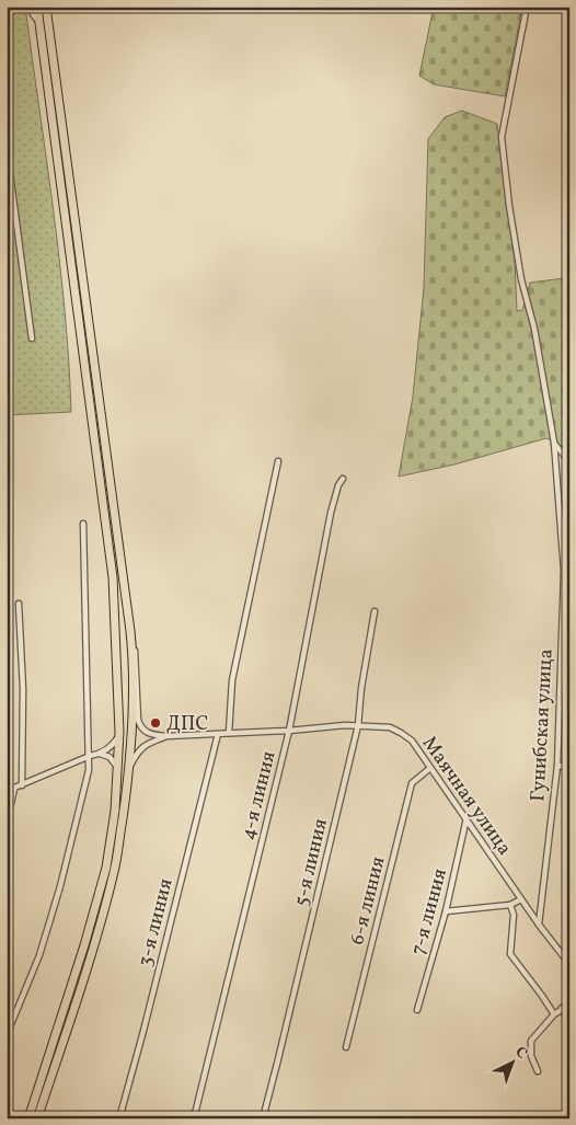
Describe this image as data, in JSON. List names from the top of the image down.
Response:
{
  "streets": {
    "street": [
      "Гунибская улица",
      "4-я линия",
      "Маячная улица",
      "5-я линия",
      "6-я линия",
      "7-я линия",
      "3-я линия"
    ]
  },
  "crossings": [
    ["Гунибская улица", "Маячная улица"],
    ["4-я линия", "Маячная улица"],
    ["Маячная улица", "5-я линия"],
    ["Маячная улица", "6-я линия"],
    ["Маячная улица", "7-я линия"],
    ["Маячная улица", "3-я линия"]
  ],
  "places": ["ДПС"],
  "north": "top right"
}
